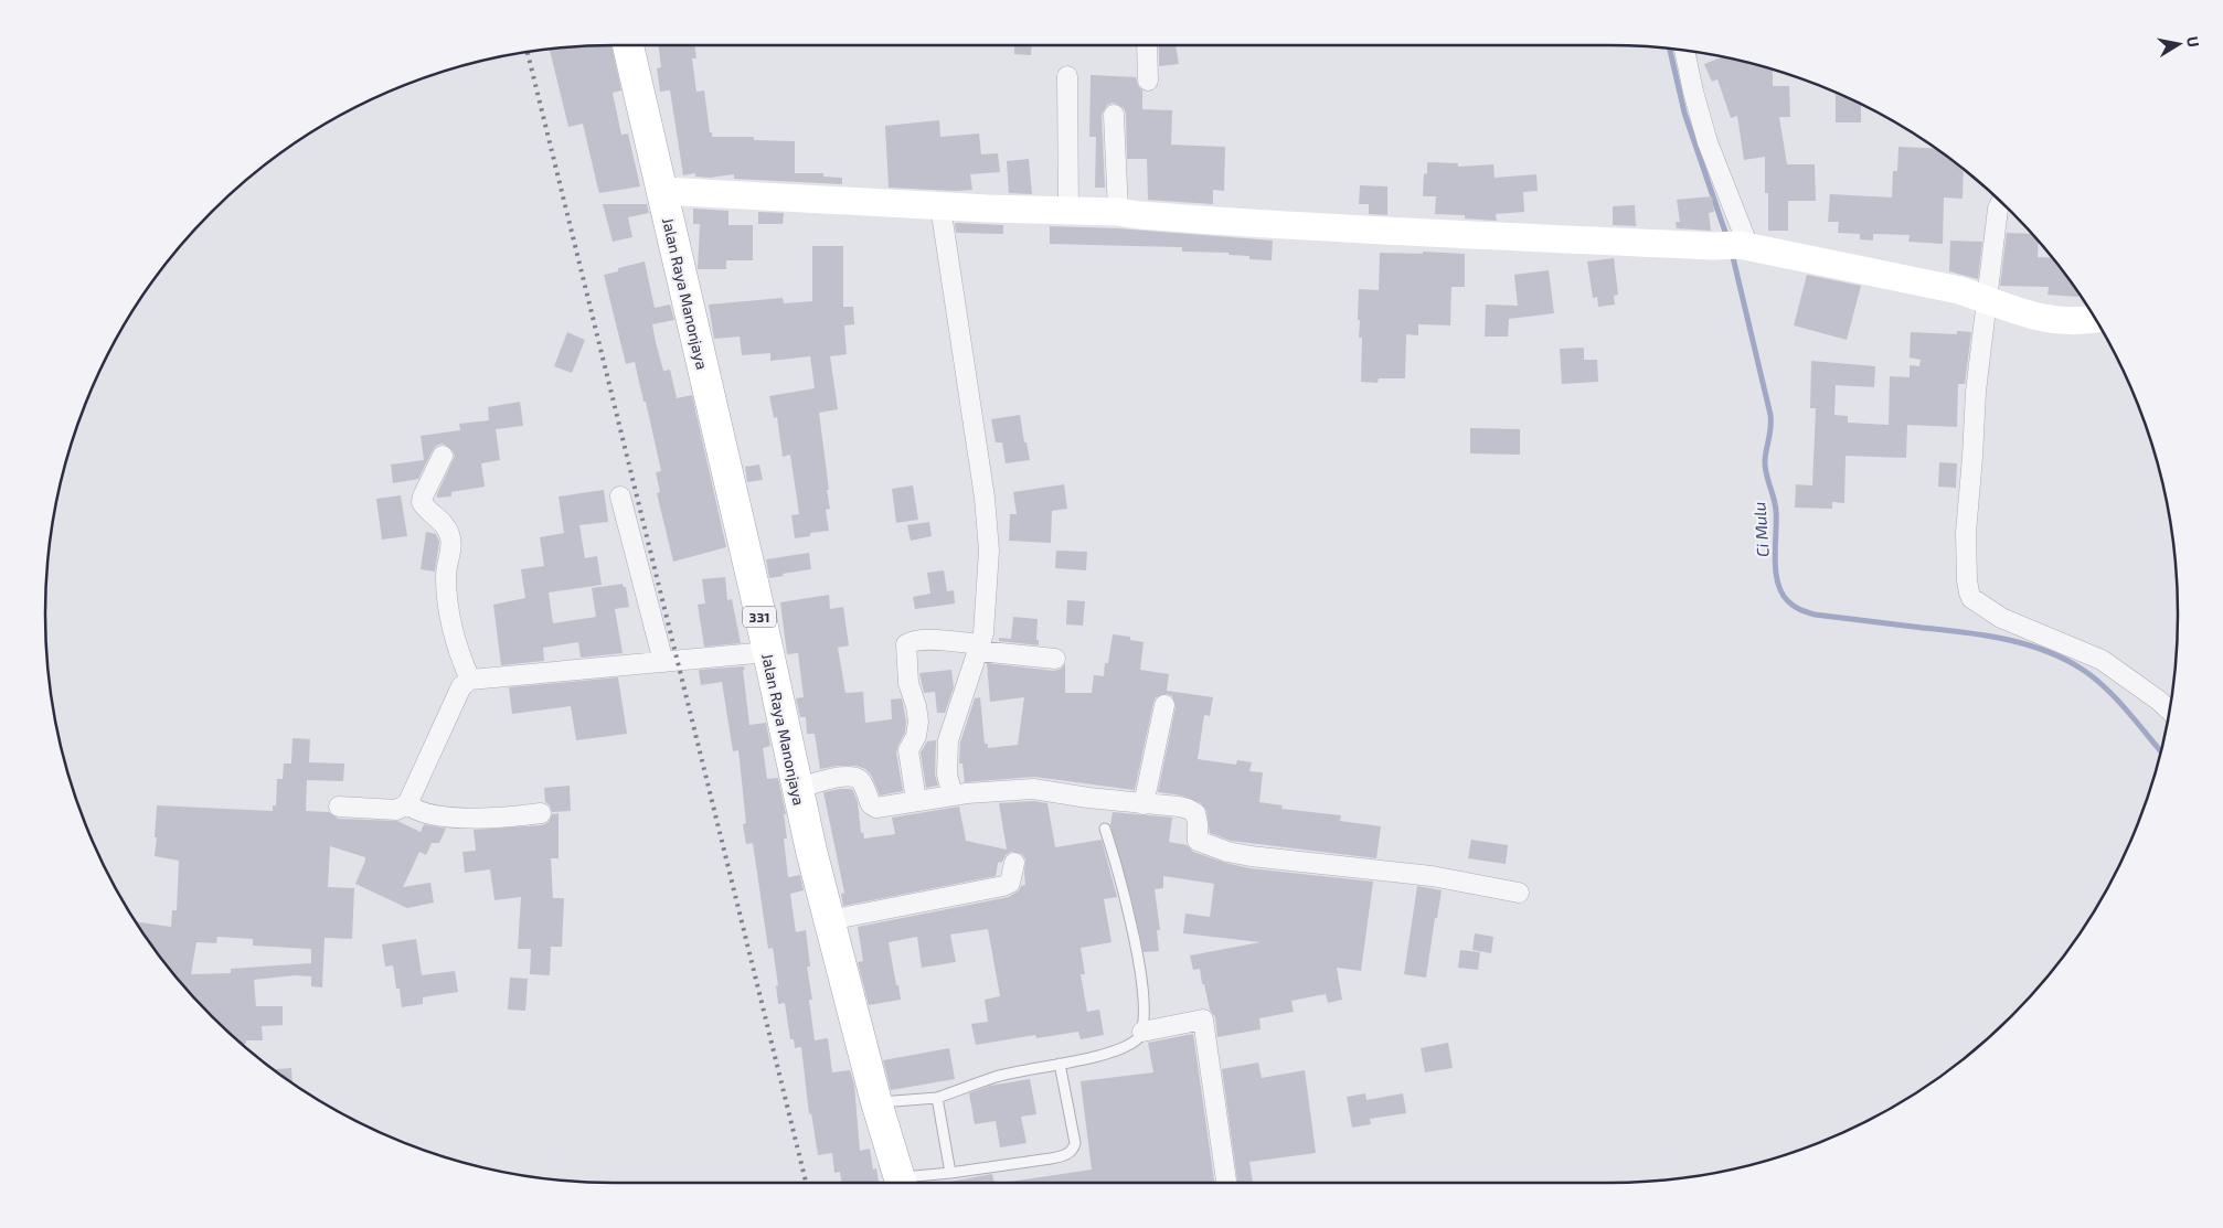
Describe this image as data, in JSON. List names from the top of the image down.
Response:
{
  "streets": {
    "main road": ["Jalan Raya Manonjaya", "331"]
  },
  "water": ["Ci Mulu"],
  "north": "right"
}
